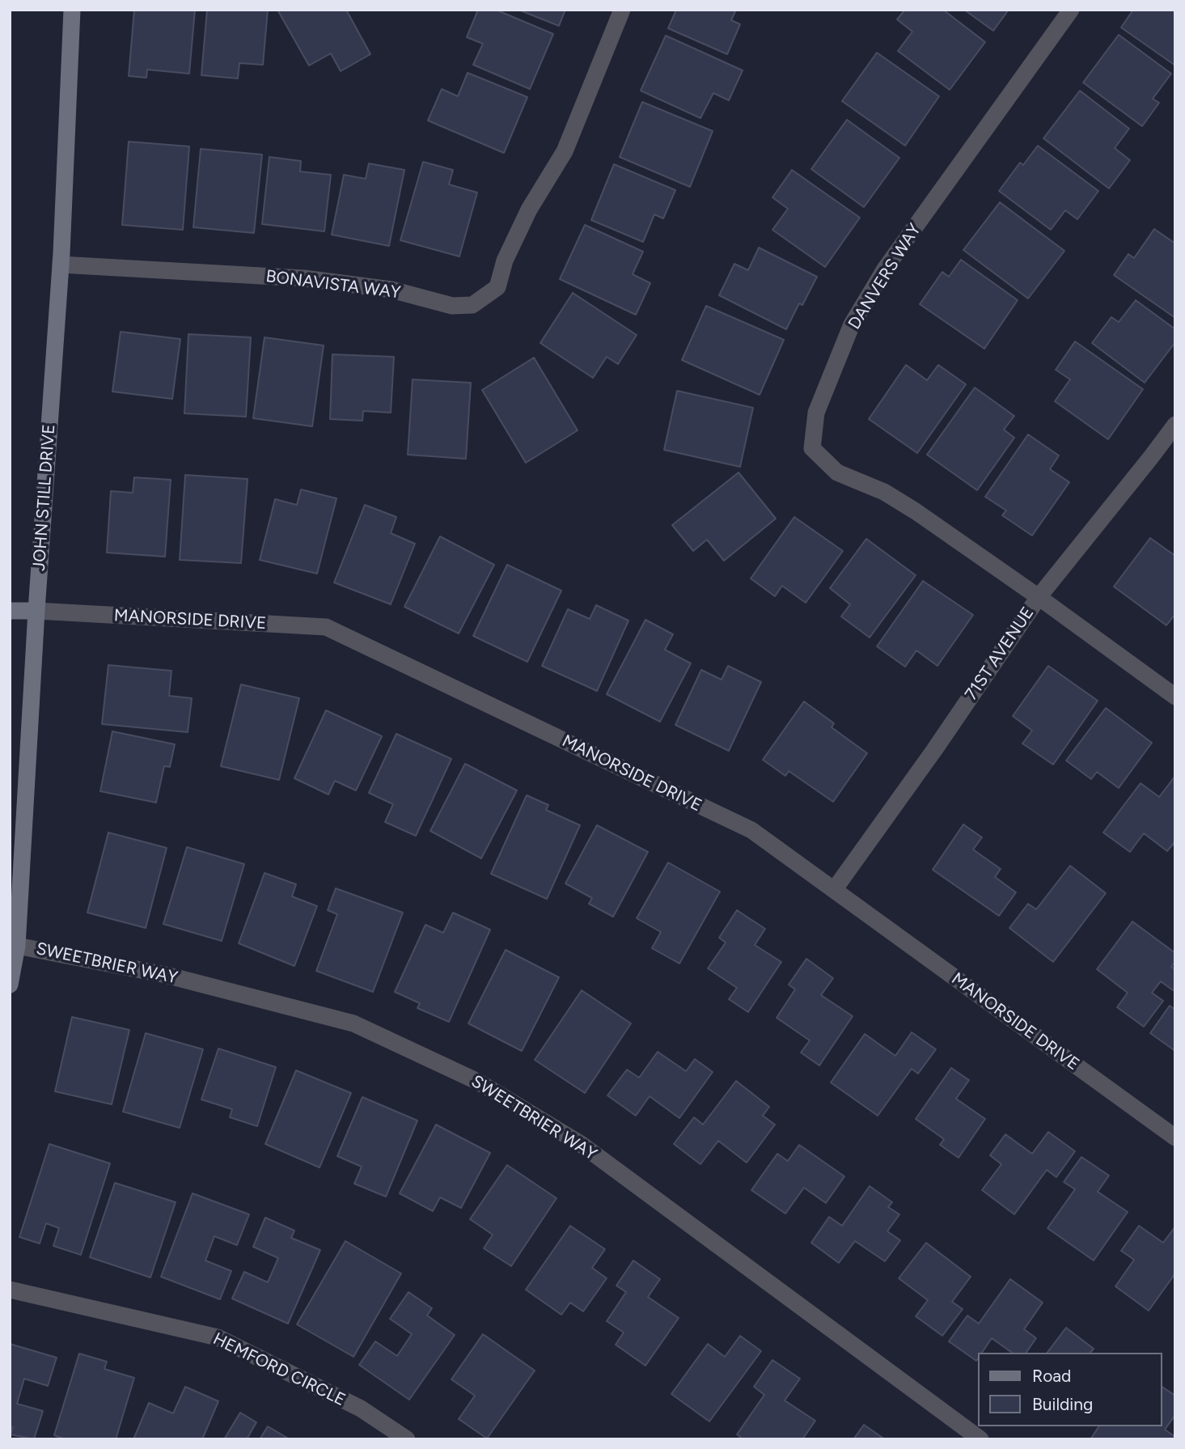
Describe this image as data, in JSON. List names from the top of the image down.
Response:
{
  "streets": {
    "street": [
      "DANVERS WAY",
      "BONAVISTA WAY",
      "JOHN STILL DRIVE",
      "MANORSIDE DRIVE",
      "71ST AVENUE",
      "SWEETBRIER WAY",
      "HEMFORD CIRCLE"
    ]
  },
  "crossings": [
    ["DANVERS WAY", "71ST AVENUE"],
    ["BONAVISTA WAY", "JOHN STILL DRIVE"],
    ["JOHN STILL DRIVE", "MANORSIDE DRIVE"],
    ["JOHN STILL DRIVE", "SWEETBRIER WAY"],
    ["MANORSIDE DRIVE", "71ST AVENUE"]
  ],
  "legend": ["Road", "Building"]
}
